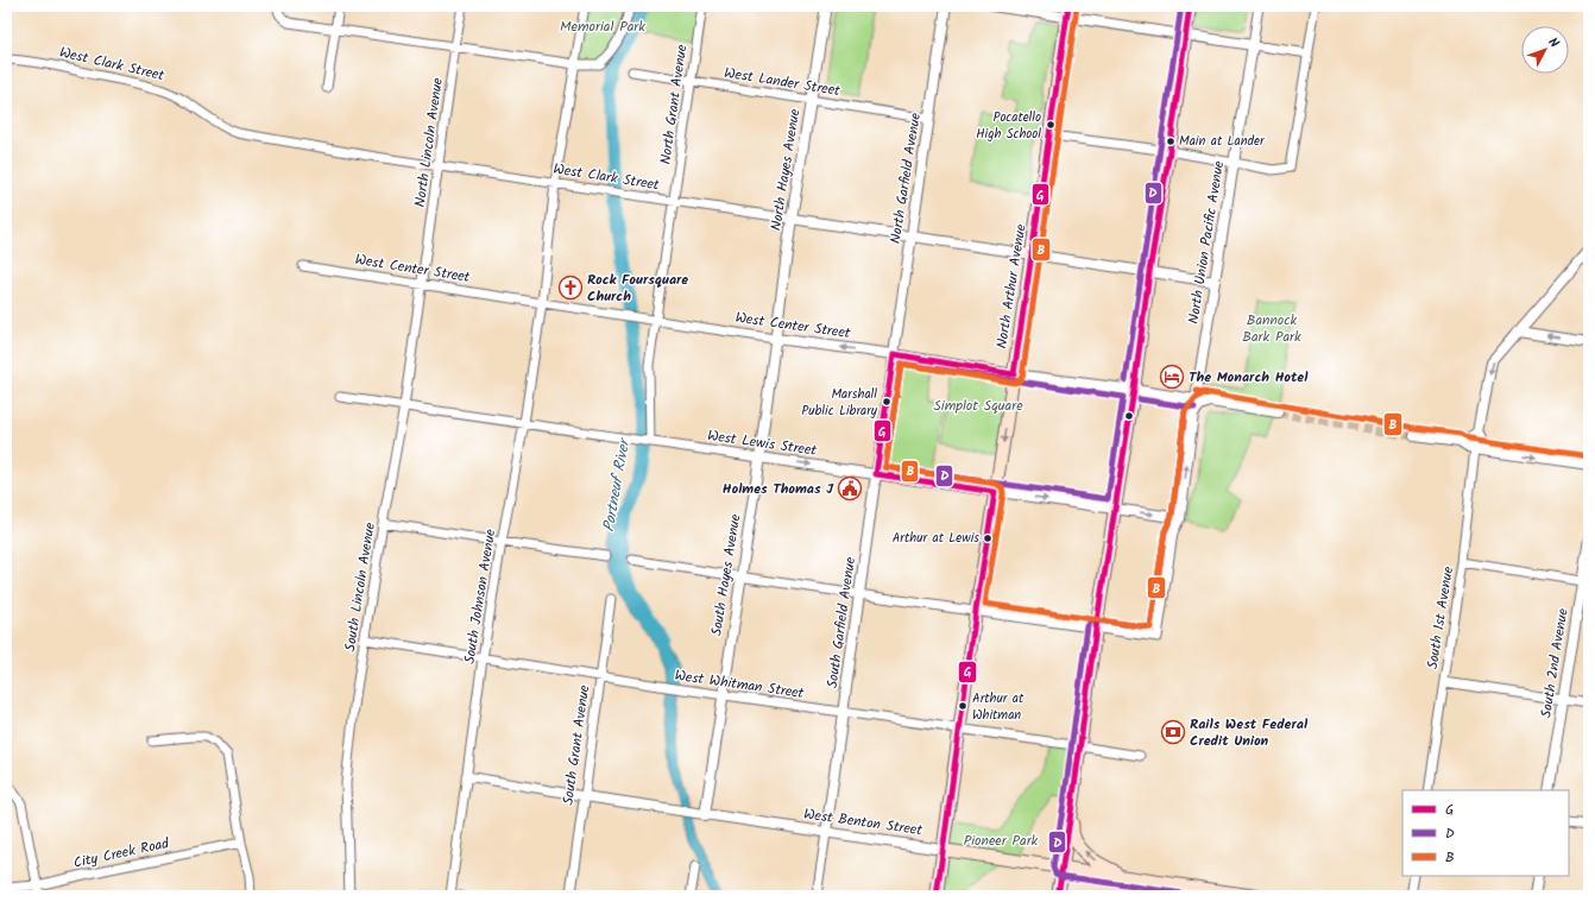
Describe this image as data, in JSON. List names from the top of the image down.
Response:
{
  "streets": {
    "main road": ["North Arthur Avenue", "West Benton Street"],
    "street": [
      "West Clark Street",
      "West Lander Street",
      "North Grant Avenue",
      "North Lincoln Avenue",
      "North Hayes Avenue",
      "North Garfield Avenue",
      "North Union Pacific Avenue",
      "West Center Street",
      "West Lewis Street",
      "South Hayes Avenue",
      "South Lincoln Avenue",
      "South Johnson Avenue",
      "South 1st Avenue",
      "South Garfield Avenue",
      "South 2nd Avenue",
      "West Whitman Street",
      "South Grant Avenue",
      "City Creek Road"
    ]
  },
  "crossings": [
    ["West Clark Street", "North Grant Avenue"],
    ["West Clark Street", "North Lincoln Avenue"],
    ["West Clark Street", "North Hayes Avenue"],
    ["West Clark Street", "North Garfield Avenue"],
    ["West Clark Street", "North Union Pacific Avenue"],
    ["West Clark Street", "North Arthur Avenue"],
    ["West Clark Street", "South Johnson Avenue"],
    ["West Lander Street", "North Grant Avenue"],
    ["West Lander Street", "North Hayes Avenue"],
    ["West Lander Street", "North Garfield Avenue"],
    ["North Grant Avenue", "West Center Street"],
    ["North Lincoln Avenue", "West Center Street"],
    ["North Lincoln Avenue", "South Lincoln Avenue"],
    ["North Hayes Avenue", "West Center Street"],
    ["North Hayes Avenue", "South Hayes Avenue"],
    ["North Garfield Avenue", "West Center Street"],
    ["North Garfield Avenue", "South Garfield Avenue"],
    ["North Union Pacific Avenue", "West Center Street"],
    ["West Center Street", "North Arthur Avenue"],
    ["West Center Street", "South Hayes Avenue"],
    ["West Center Street", "South Lincoln Avenue"],
    ["West Center Street", "South Johnson Avenue"],
    ["West Center Street", "South Garfield Avenue"],
    ["North Arthur Avenue", "West Lewis Street"],
    ["North Arthur Avenue", "West Whitman Street"],
    ["North Arthur Avenue", "West Benton Street"],
    ["West Lewis Street", "South Hayes Avenue"],
    ["West Lewis Street", "South Lincoln Avenue"],
    ["West Lewis Street", "South Johnson Avenue"],
    ["West Lewis Street", "South Garfield Avenue"],
    ["South Hayes Avenue", "West Whitman Street"],
    ["South Hayes Avenue", "West Benton Street"],
    ["South Lincoln Avenue", "West Whitman Street"],
    ["South Johnson Avenue", "West Whitman Street"],
    ["South Johnson Avenue", "West Benton Street"],
    ["South Garfield Avenue", "West Whitman Street"],
    ["South Garfield Avenue", "West Benton Street"],
    ["West Whitman Street", "South Grant Avenue"],
    ["South Grant Avenue", "West Benton Street"]
  ],
  "one_way": ["West Lewis Street"],
  "water": ["Portneuf River"],
  "parks": [
    "Memorial Park",
    "Bannock Bark Park",
    "Simplot Square",
    "Pioneer Park"
  ],
  "places": {
    "other": [
      "Pocatello High School",
      "Main at Lander",
      "Marshall Public Library",
      "Arthur at Lewis",
      "Arthur at Whitman"
    ],
    "church": ["Rock Foursquare Church"],
    "hotel": ["The Monarch Hotel"],
    "public building": ["Holmes Thomas J"],
    "bank": ["Rails West Federal Credit Union"]
  },
  "lines": ["transit line G", "transit line D", "transit line B"],
  "legend": ["G", "D", "B"],
  "north": "top right"
}
